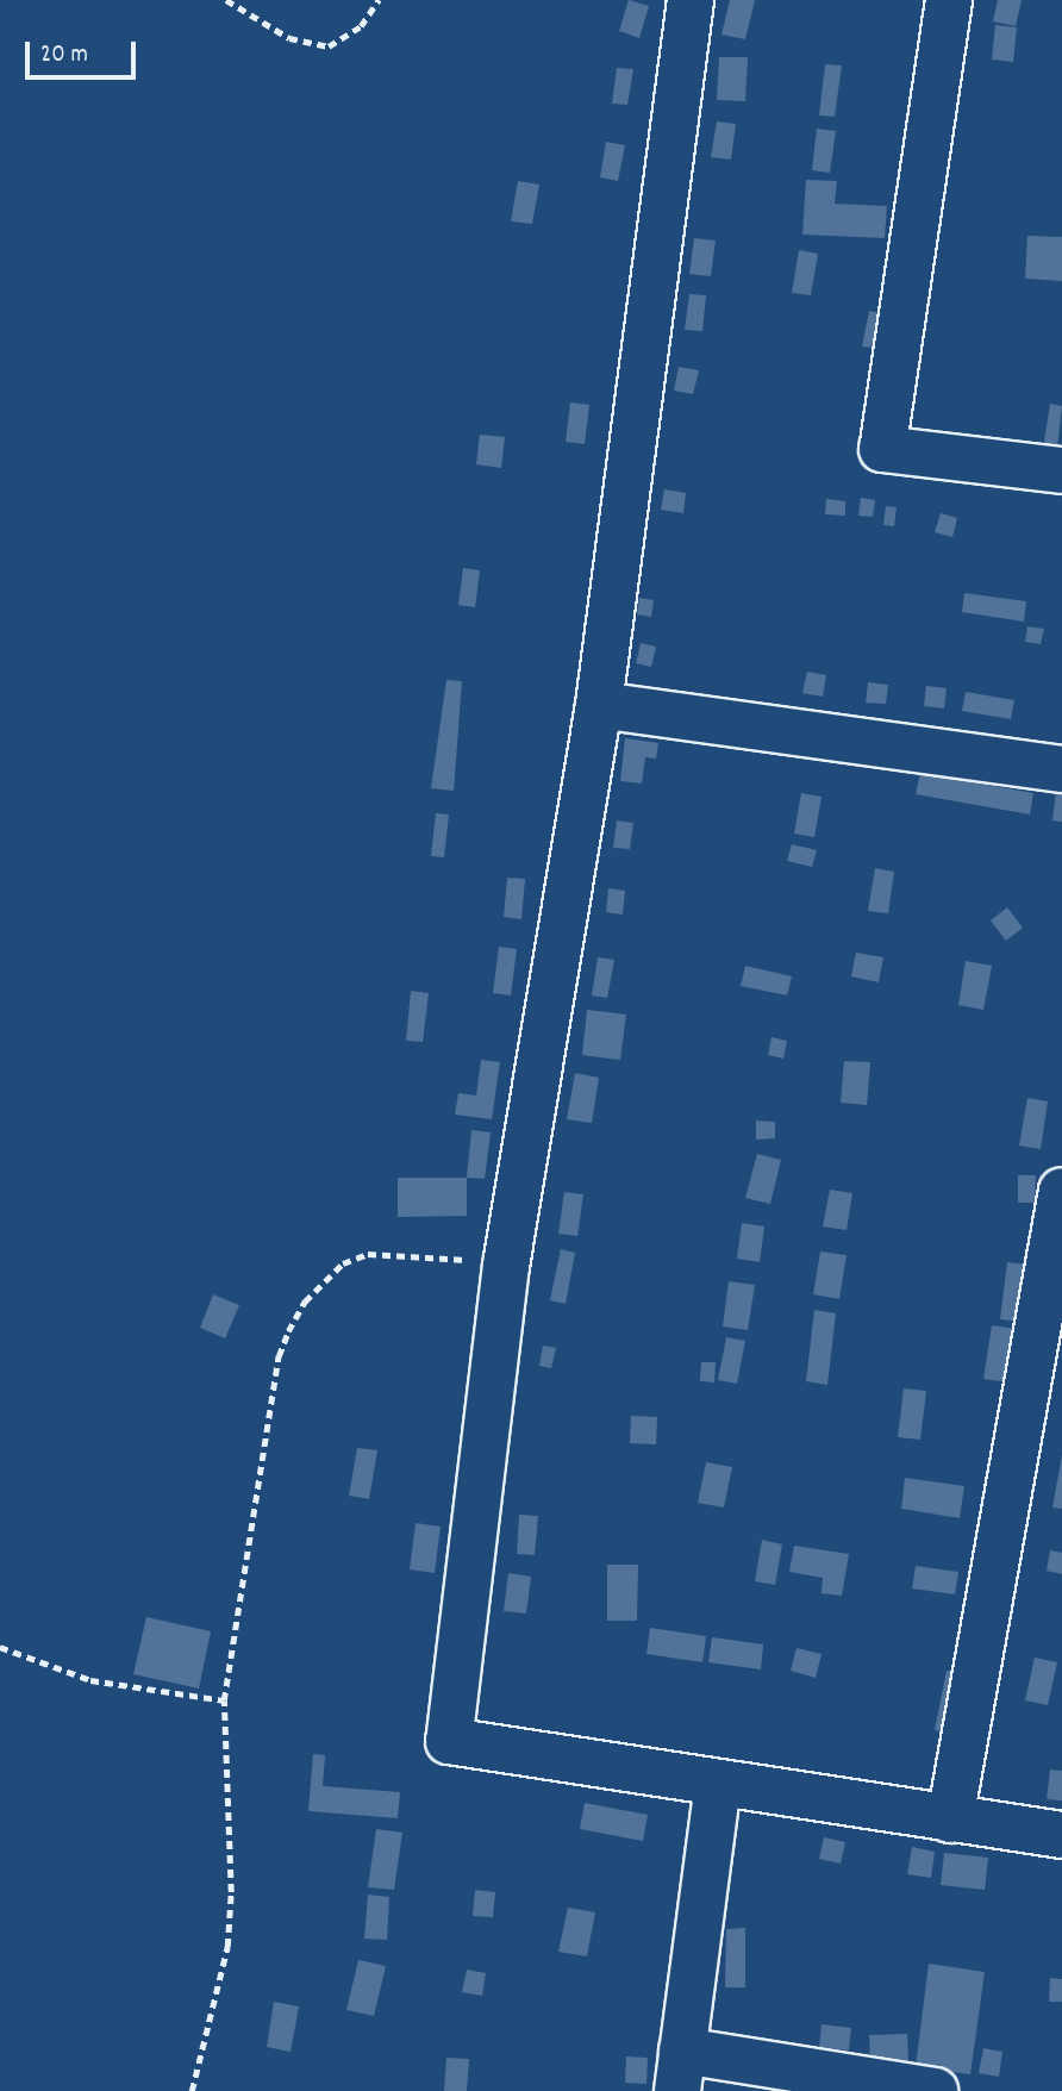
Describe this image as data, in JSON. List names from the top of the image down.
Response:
{
  "scale_bar": "20 m"
}
